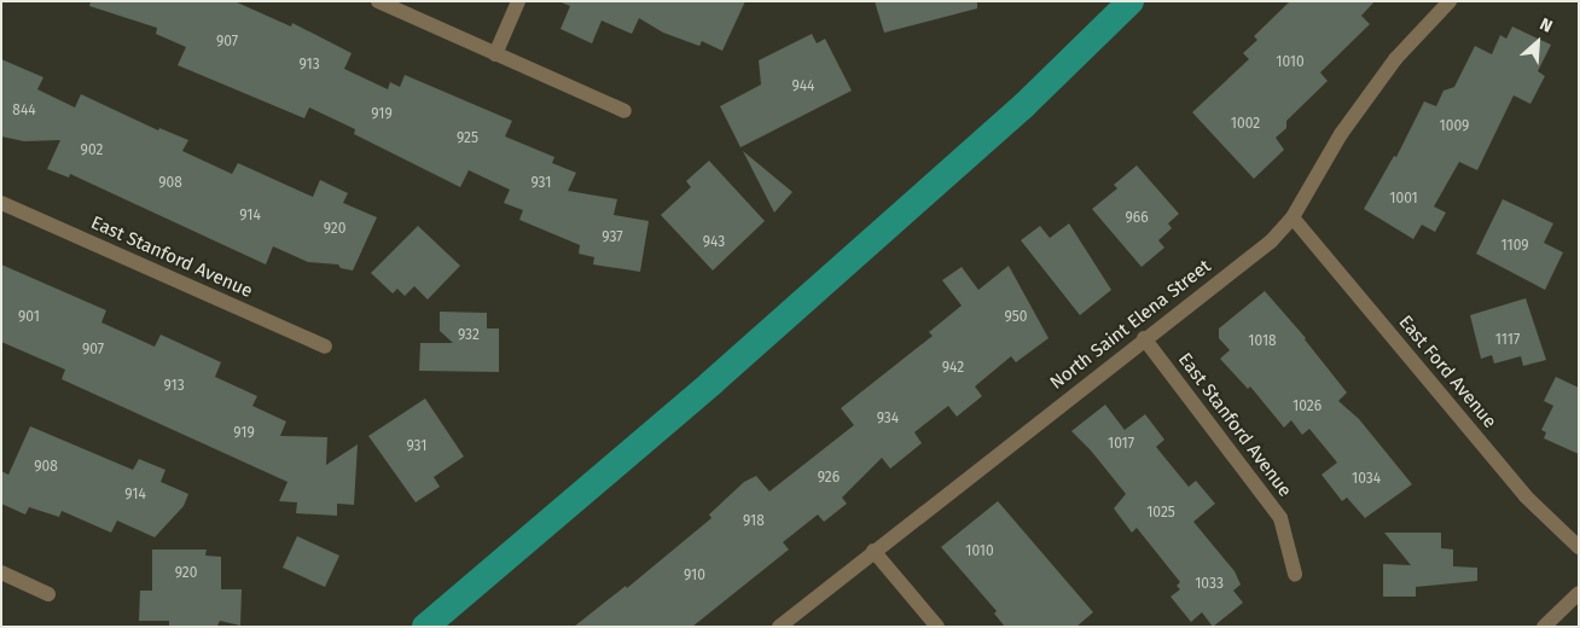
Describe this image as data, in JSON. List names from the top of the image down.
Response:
{
  "streets": {
    "street": ["East Stanford Avenue", "North Saint Elena Street", "East Ford Avenue"]
  },
  "crossings": [
    ["East Stanford Avenue", "North Saint Elena Street"],
    ["North Saint Elena Street", "East Ford Avenue"]
  ],
  "house_numbers": [
    "907",
    "1010",
    "913",
    "944",
    "844",
    "919",
    "1002",
    "1009",
    "925",
    "902",
    "908",
    "931",
    "1001",
    "914",
    "966",
    "920",
    "937",
    "943",
    "1109",
    "901",
    "950",
    "932",
    "1117",
    "1018",
    "907",
    "942",
    "913",
    "1026",
    "934",
    "919",
    "1017",
    "931",
    "908",
    "926",
    "1034",
    "914",
    "1025",
    "918",
    "1010",
    "920",
    "910",
    "1033"
  ],
  "north": "top right"
}
